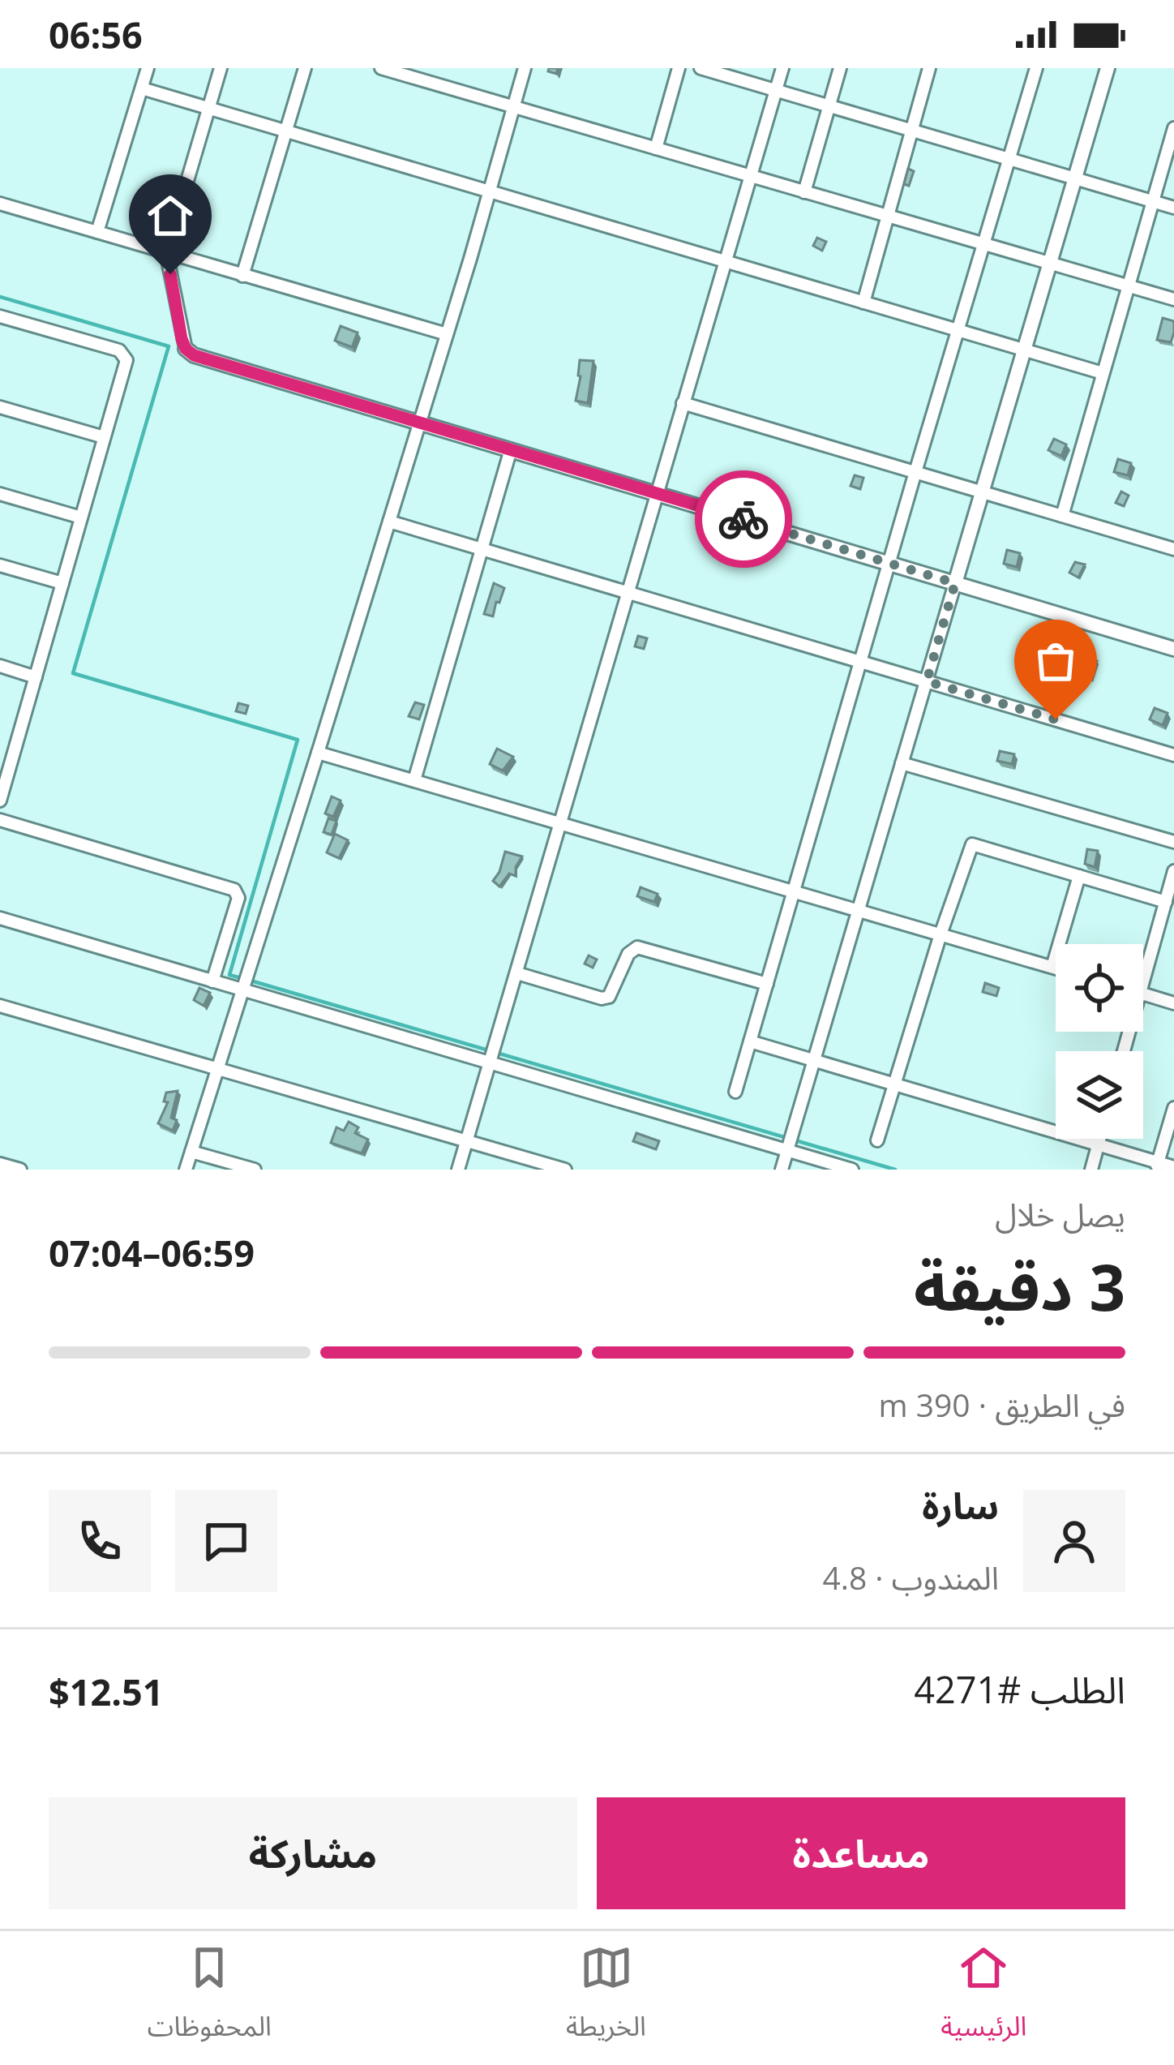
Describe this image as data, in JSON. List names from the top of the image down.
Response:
{
  "page": {
    "status": "06:56",
    "heading": ["3 دقيقة", "يصل خلال", "06:59–07:04"],
    "panel": [
      "سارة",
      "المندوب · 4.8",
      "الطلب #4271",
      "$12.51"
    ],
    "bar": "في الطريق · 390 m",
    "buttons": ["مساعدة", "مشاركة"],
    "tabs": ["الرئيسية", "الخريطة", "المحفوظات"]
  }
}
